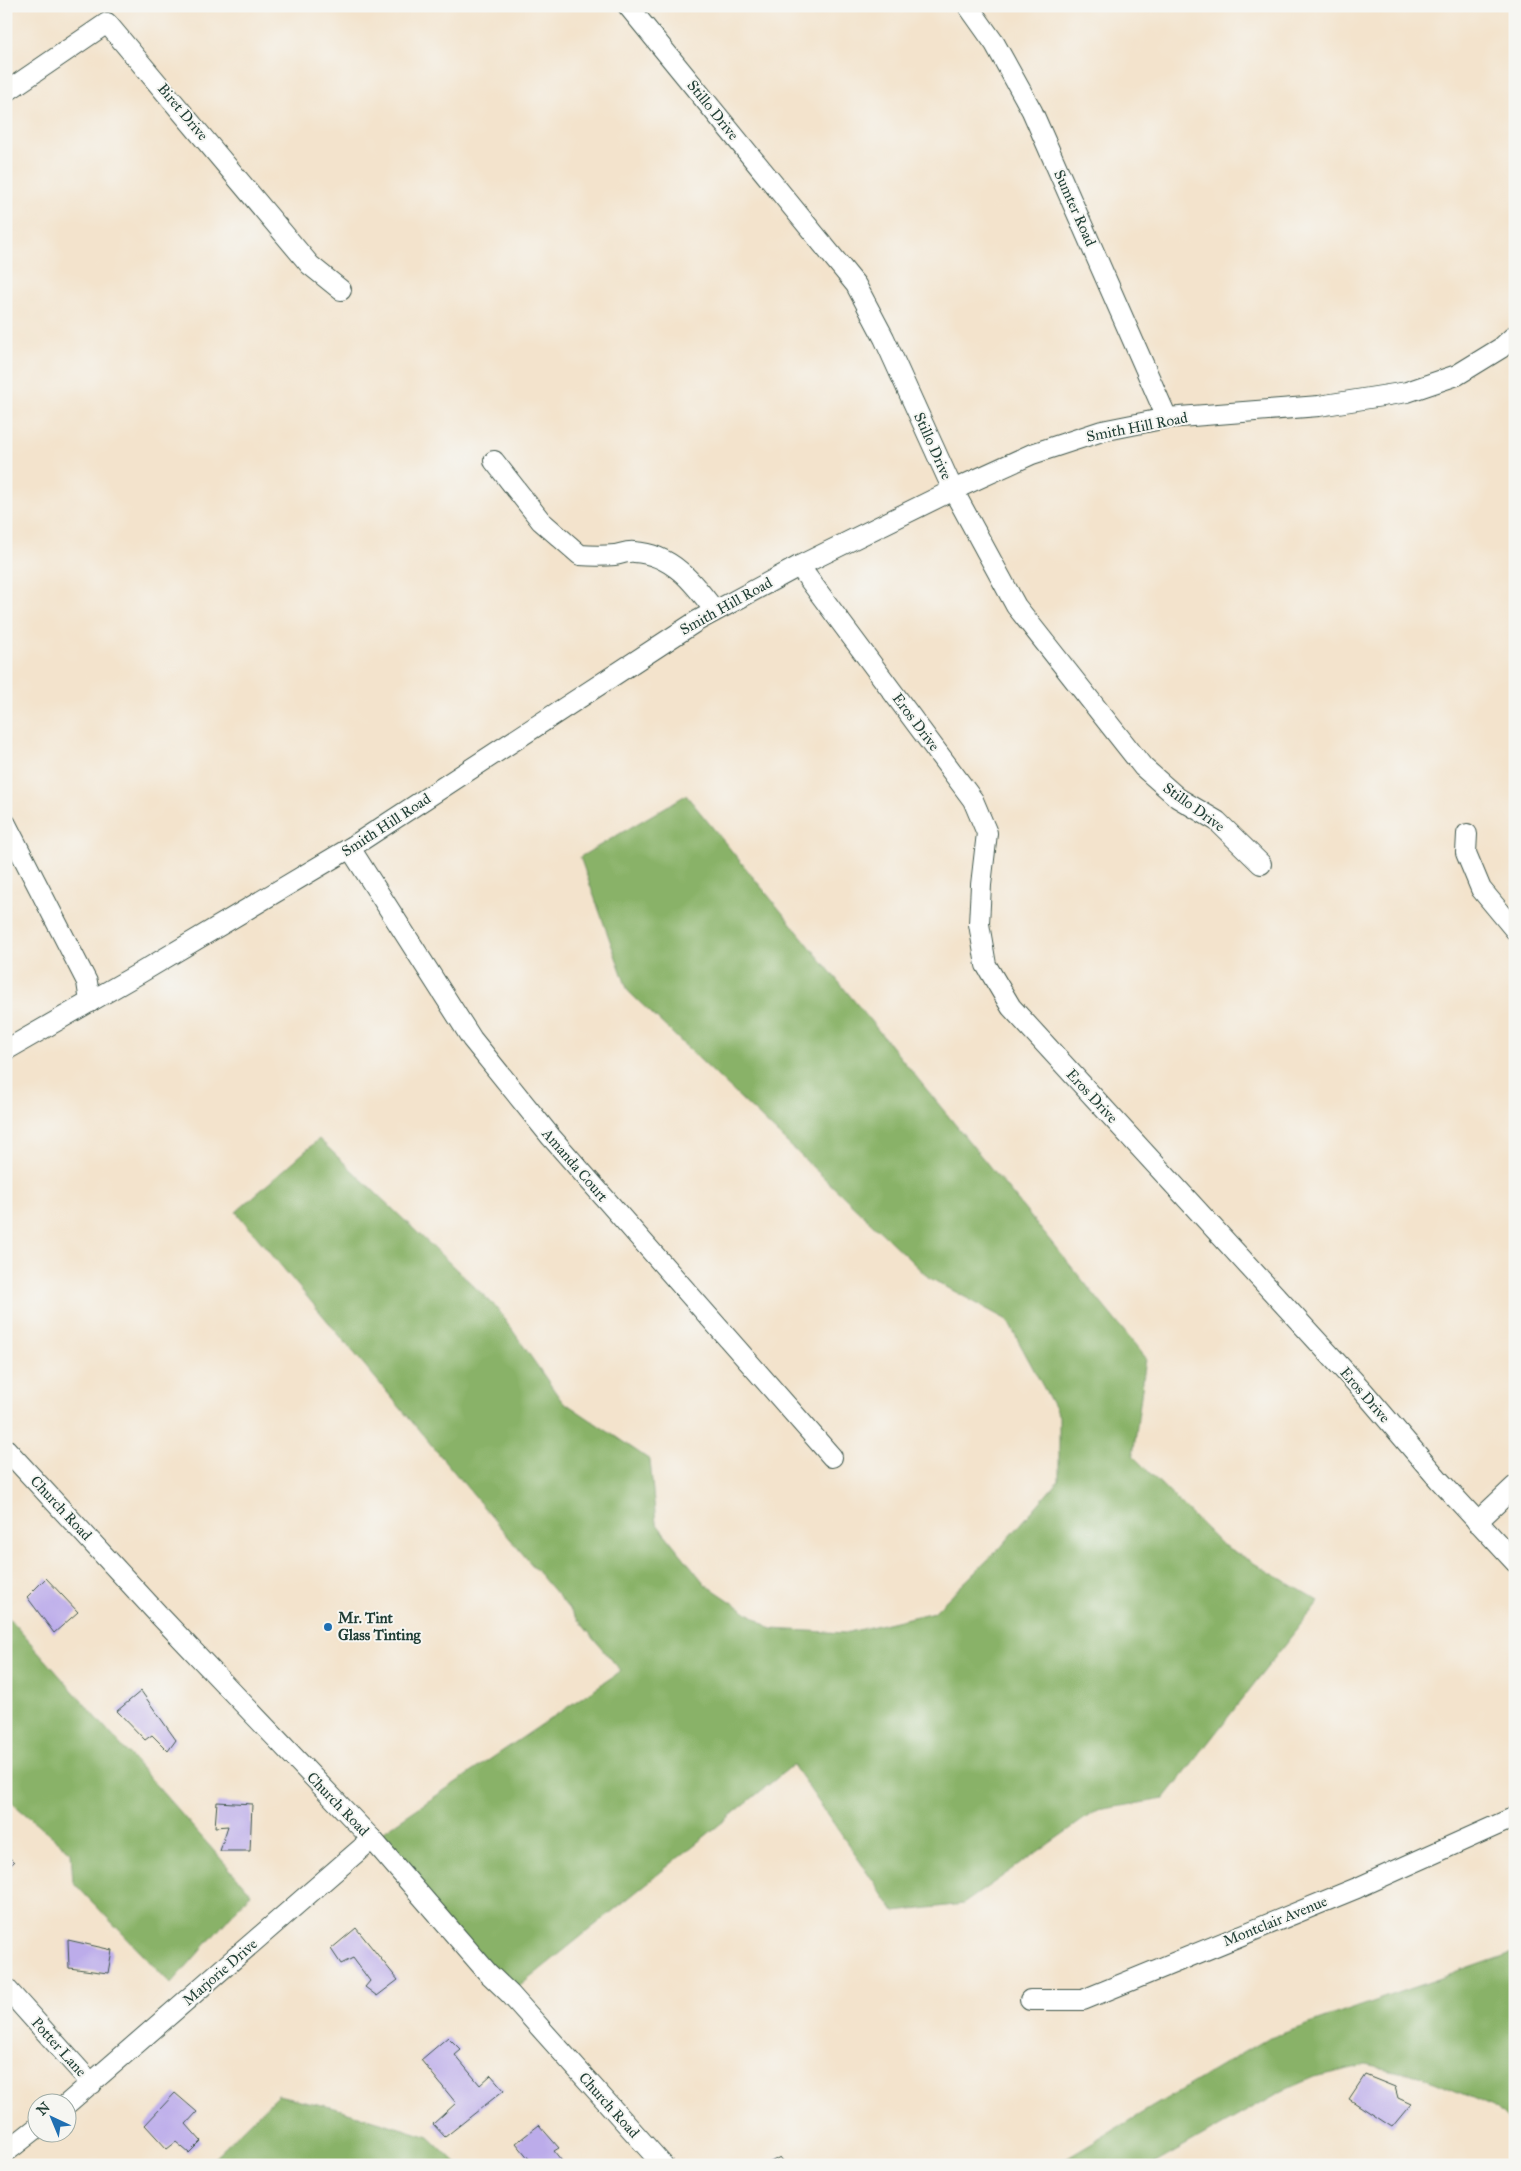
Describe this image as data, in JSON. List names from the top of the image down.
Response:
{
  "streets": {
    "street": [
      "Stillo Drive",
      "Biret Drive",
      "Sumter Road",
      "Smith Hill Road",
      "Eros Drive",
      "Amanda Court",
      "Church Road",
      "Montclair Avenue",
      "Marjorie Drive",
      "Potter Lane"
    ]
  },
  "crossings": [
    ["Stillo Drive", "Smith Hill Road"],
    ["Sumter Road", "Smith Hill Road"],
    ["Smith Hill Road", "Eros Drive"],
    ["Smith Hill Road", "Amanda Court"],
    ["Church Road", "Marjorie Drive"],
    ["Marjorie Drive", "Potter Lane"]
  ],
  "places": ["Mr. Tint Glass Tinting"],
  "north": "top left"
}
